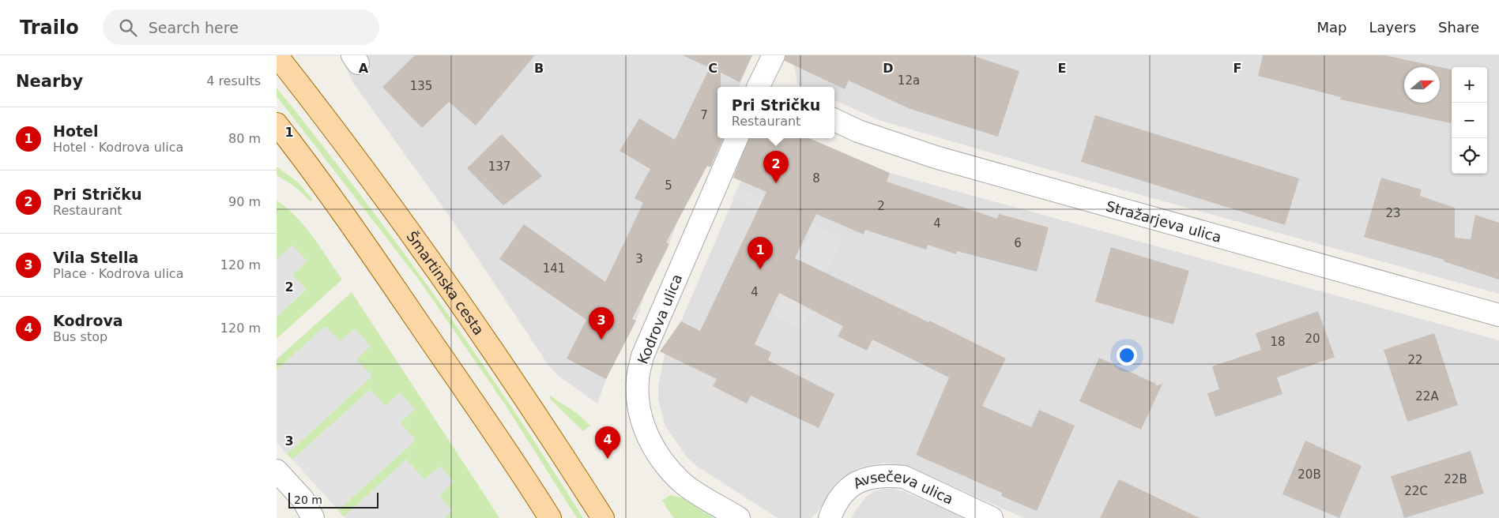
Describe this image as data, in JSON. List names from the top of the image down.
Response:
{
  "streets": {
    "main road": ["Šmartinska cesta"],
    "street": ["Stražarjeva ulica", "Kodrova ulica", "Avsečeva ulica"]
  },
  "house_numbers": [
    "12a",
    "135",
    "7",
    "137",
    "8",
    "5",
    "2",
    "23",
    "4",
    "6",
    "3",
    "141",
    "4",
    "20",
    "18",
    "22",
    "22A",
    "20B",
    "22B",
    "22C"
  ],
  "scale_bar": "20 m",
  "north": "right",
  "page": {
    "header": "Trailo",
    "search": "Search here",
    "nav": ["Map", "Layers", "Share"],
    "heading": ["Nearby", "4 results"],
    "map_buttons": ["+", "−"],
    "popup": ["Pri Stričku", "Restaurant"],
    "list": [
      {
        "mark": "1",
        "name": "Hotel",
        "note": "Hotel · Kodrova ulica",
        "value": "80 m"
      },
      {
        "mark": "2",
        "name": "Pri Stričku",
        "note": "Restaurant",
        "value": "90 m"
      },
      {
        "mark": "3",
        "name": "Vila Stella",
        "note": "Place · Kodrova ulica",
        "value": "120 m"
      },
      {
        "mark": "4",
        "name": "Kodrova",
        "note": "Bus stop",
        "value": "120 m"
      }
    ],
    "pins": [
      "2",
      "1",
      "3",
      "4"
    ],
    "scale": "20 m"
  },
  "grid": {
    "columns": [
      "A",
      "B",
      "C",
      "D",
      "E",
      "F"
    ],
    "rows": ["1", "2", "3"]
  }
}
